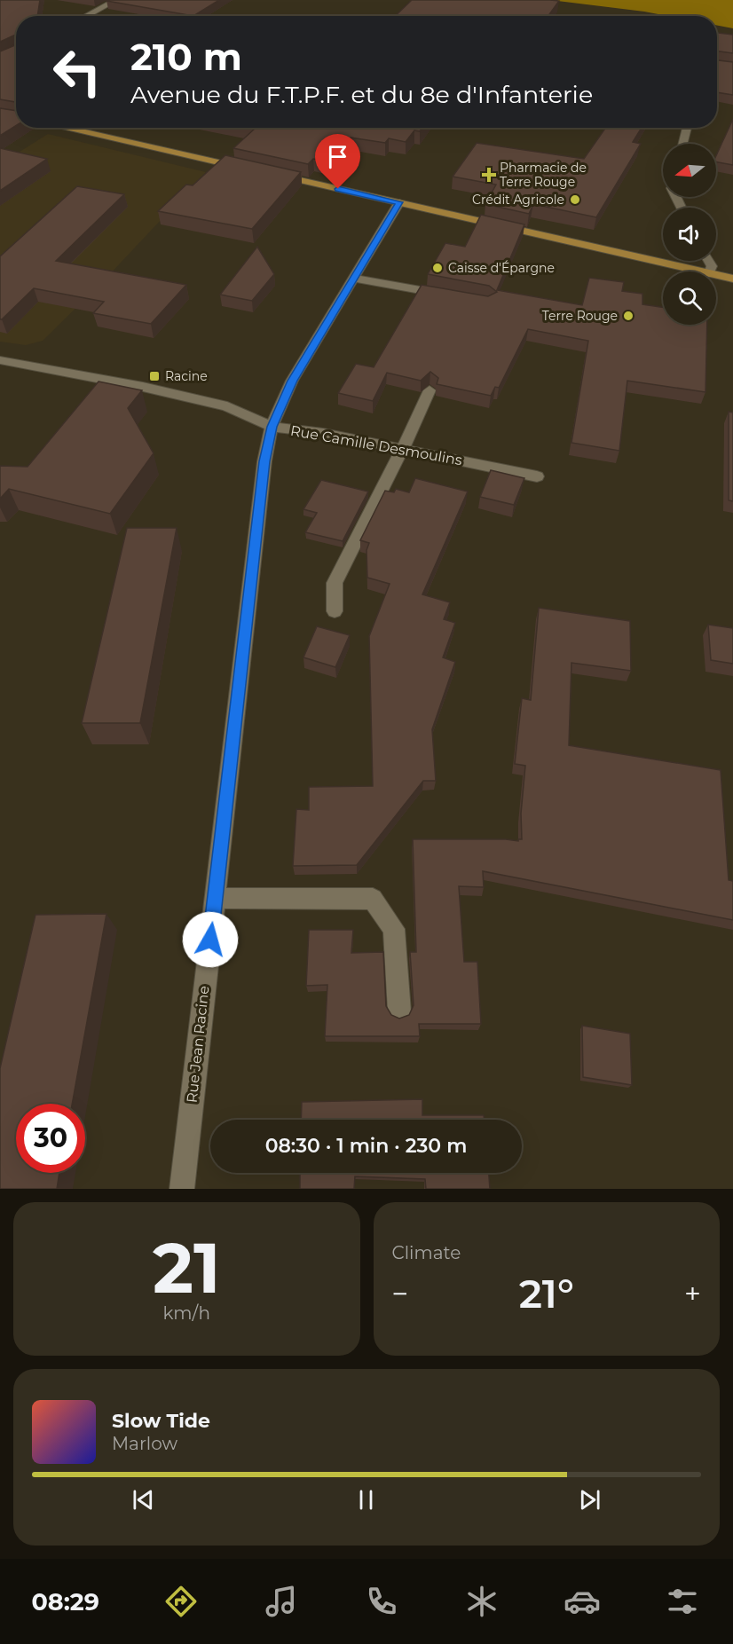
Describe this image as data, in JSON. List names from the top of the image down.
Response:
{
  "streets": {
    "street": ["Rue Camille Desmoulins", "Rue Jean Racine"]
  },
  "crossings": [
    ["Rue Camille Desmoulins", "Rue Jean Racine"]
  ],
  "places": {
    "health": ["Pharmacie de Terre Rouge"],
    "other": ["Crédit Agricole", "Caisse d'Épargne", "Terre Rouge"],
    "transit": ["Racine"]
  },
  "north": "left",
  "page": {
    "turn": ["210 m", "Avenue du F.T.P.F. et du 8e d'Infanterie"],
    "limit": "30",
    "trip": "08:30 · 1 min · 230 m",
    "tile": [
      ["21", "km/h"],
      "Climate"
    ],
    "heat": ["−", "21°", "+"],
    "song": ["Slow Tide", "Marlow"],
    "tabs": "08:29"
  }
}
